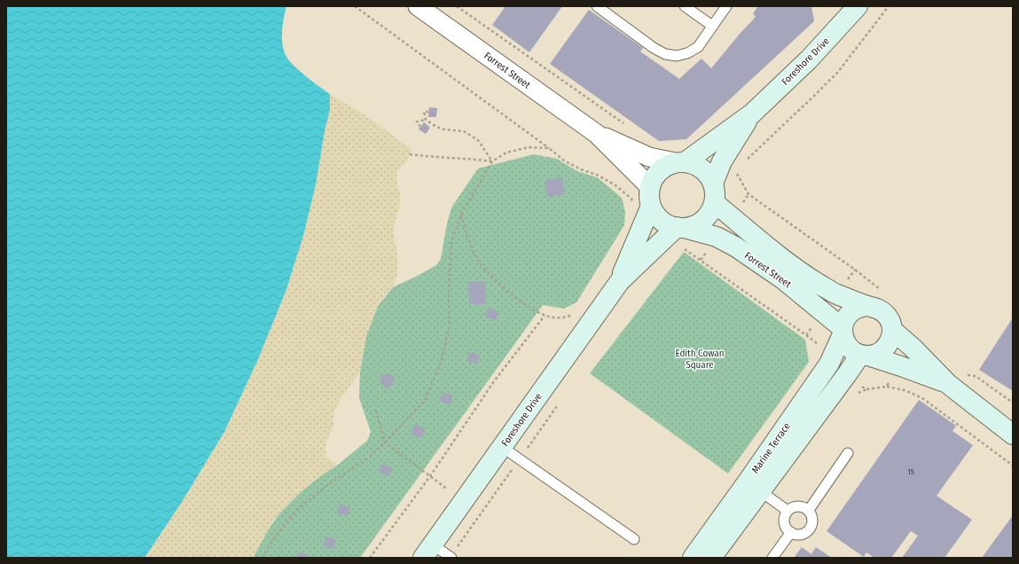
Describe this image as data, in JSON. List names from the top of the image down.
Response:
{
  "streets": {
    "street": ["Foreshore Drive", "Forrest Street", "Marine Terrace"]
  },
  "crossings": [
    ["Foreshore Drive", "Forrest Street"],
    ["Forrest Street", "Marine Terrace"]
  ],
  "parks": ["Edith Cowan Square"],
  "house_numbers": ["15"]
}
